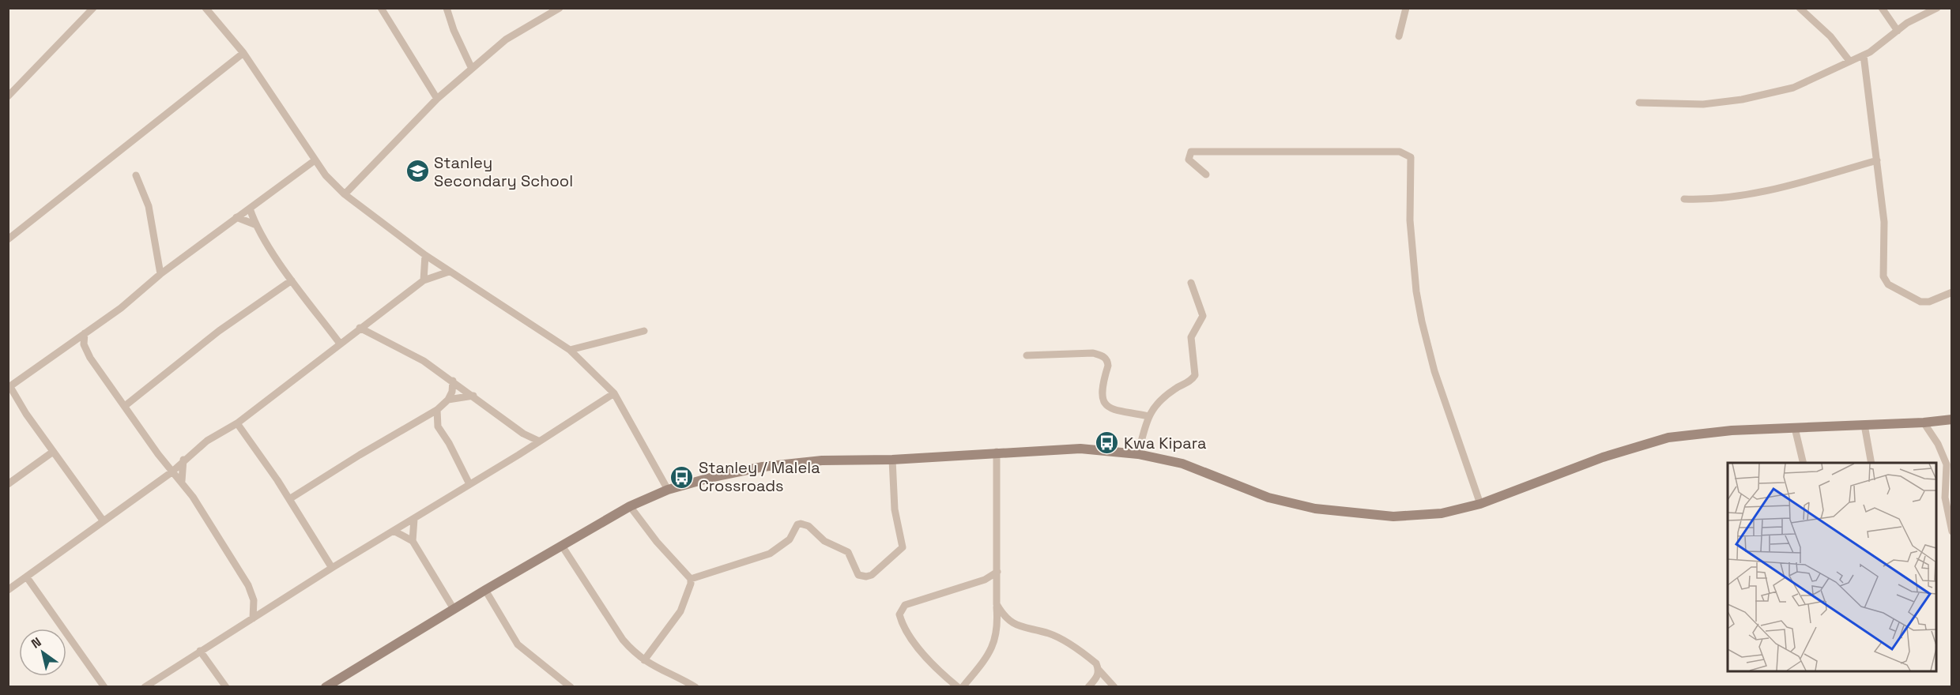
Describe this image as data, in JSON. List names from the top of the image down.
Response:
{
  "places": {
    "school or university": ["Stanley Secondary School"],
    "bus stop": ["Kwa Kipara", "Stanley / Malela Crossroads"]
  },
  "north": "top left"
}
